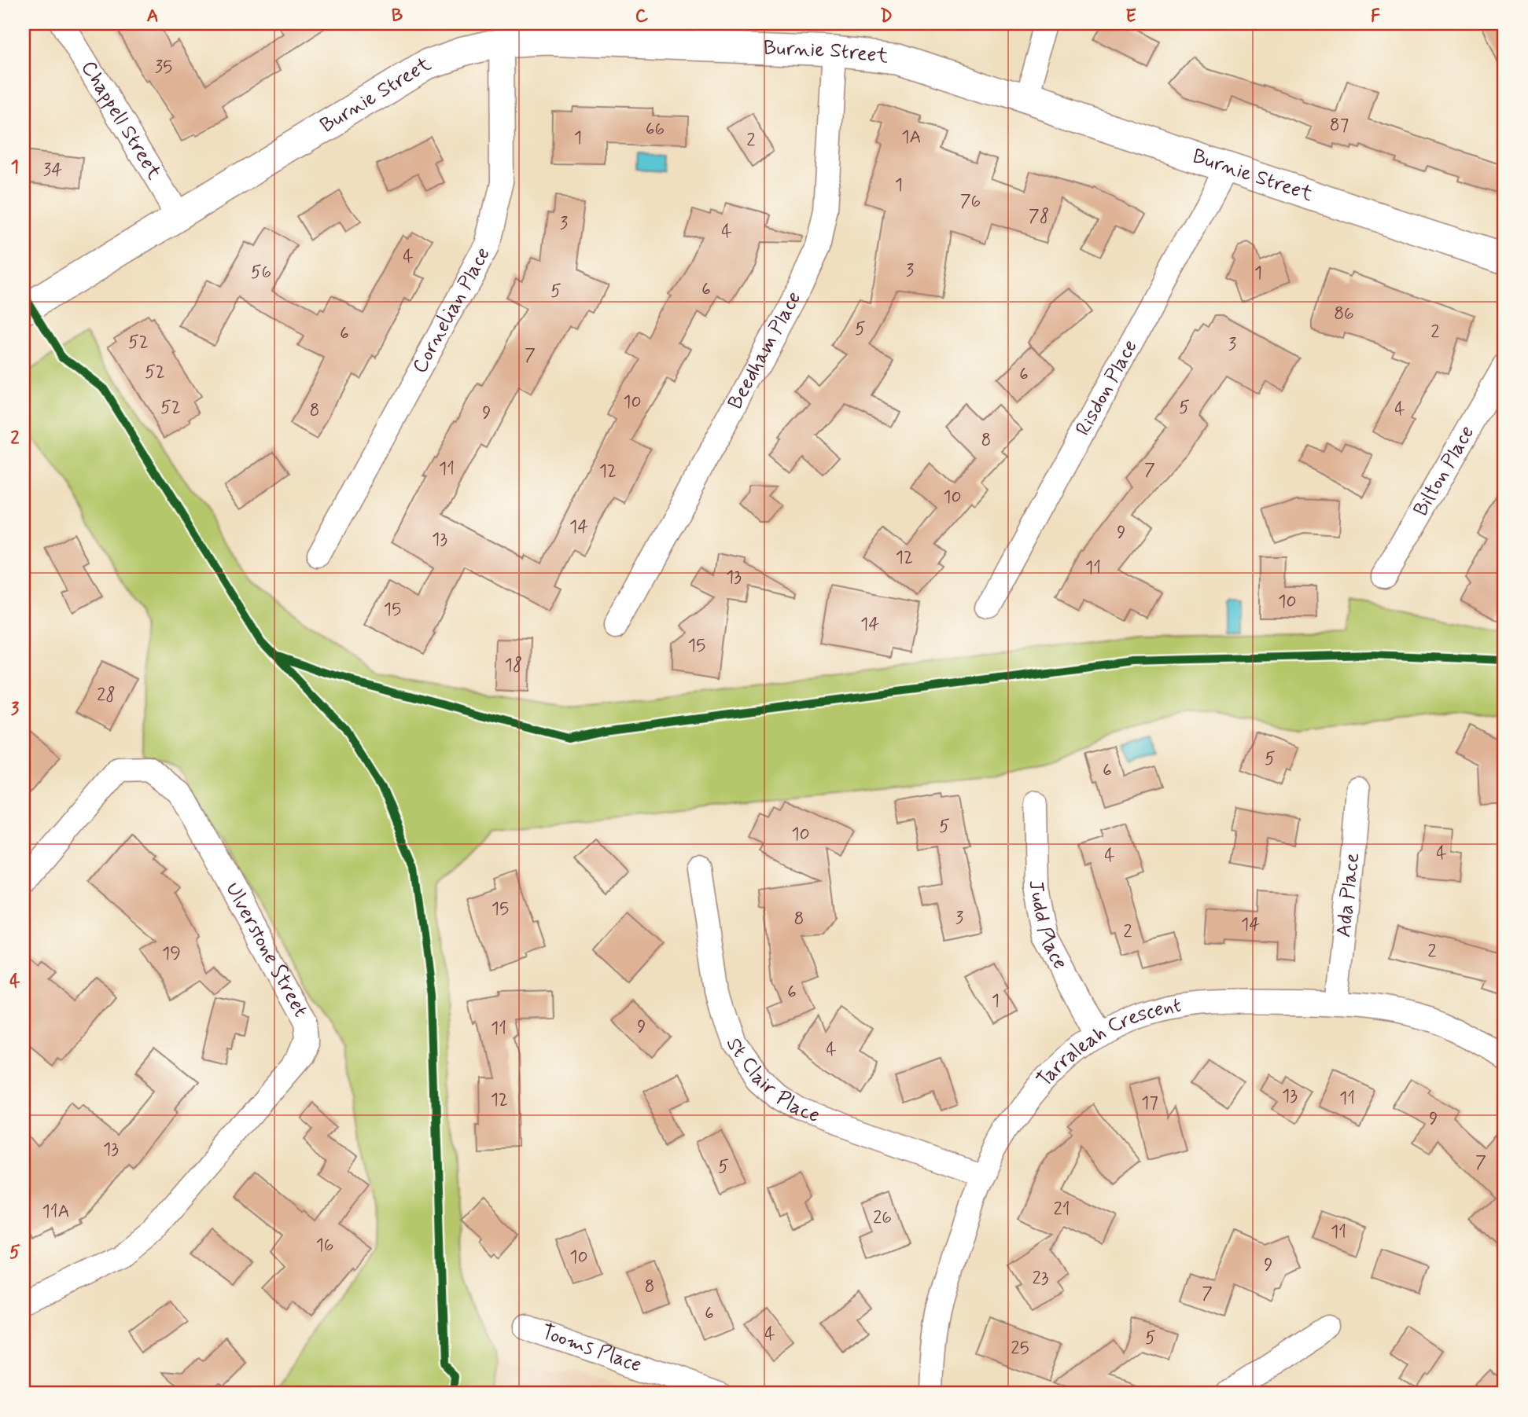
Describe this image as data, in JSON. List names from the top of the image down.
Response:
{
  "streets": {
    "street": [
      "Burnie Street",
      "Chappell Street",
      "Cornelian Place",
      "Beedham Place",
      "Risdon Place",
      "Bilton Place",
      "Ada Place",
      "Judd Place",
      "Ulverstone Street",
      "Tarraleah Crescent",
      "St Clair Place",
      "Tooms Place"
    ]
  },
  "crossings": [
    ["Burnie Street", "Chappell Street"],
    ["Burnie Street", "Cornelian Place"],
    ["Burnie Street", "Beedham Place"],
    ["Burnie Street", "Risdon Place"],
    ["Ada Place", "Tarraleah Crescent"],
    ["Judd Place", "Tarraleah Crescent"],
    ["Tarraleah Crescent", "St Clair Place"]
  ],
  "house_numbers": [
    "35",
    "87",
    "66",
    "1A",
    "1",
    "2",
    "34",
    "1",
    "76",
    "78",
    "3",
    "4",
    "4",
    "3",
    "56",
    "1",
    "6",
    "5",
    "86",
    "5",
    "2",
    "6",
    "52",
    "3",
    "7",
    "52",
    "6",
    "10",
    "52",
    "5",
    "4",
    "8",
    "9",
    "8",
    "11",
    "7",
    "12",
    "10",
    "14",
    "9",
    "13",
    "12",
    "11",
    "13",
    "10",
    "15",
    "14",
    "15",
    "18",
    "28",
    "5",
    "6",
    "5",
    "10",
    "4",
    "4",
    "15",
    "3",
    "8",
    "14",
    "2",
    "2",
    "19",
    "6",
    "1",
    "9",
    "11",
    "4",
    "13",
    "11",
    "12",
    "17",
    "9",
    "13",
    "7",
    "5",
    "21",
    "11A",
    "26",
    "11",
    "16",
    "10",
    "9",
    "23",
    "8",
    "7",
    "6",
    "4",
    "5",
    "25"
  ],
  "grid": {
    "columns": [
      "A",
      "B",
      "C",
      "D",
      "E",
      "F"
    ],
    "rows": [
      "1",
      "2",
      "3",
      "4",
      "5"
    ]
  }
}
